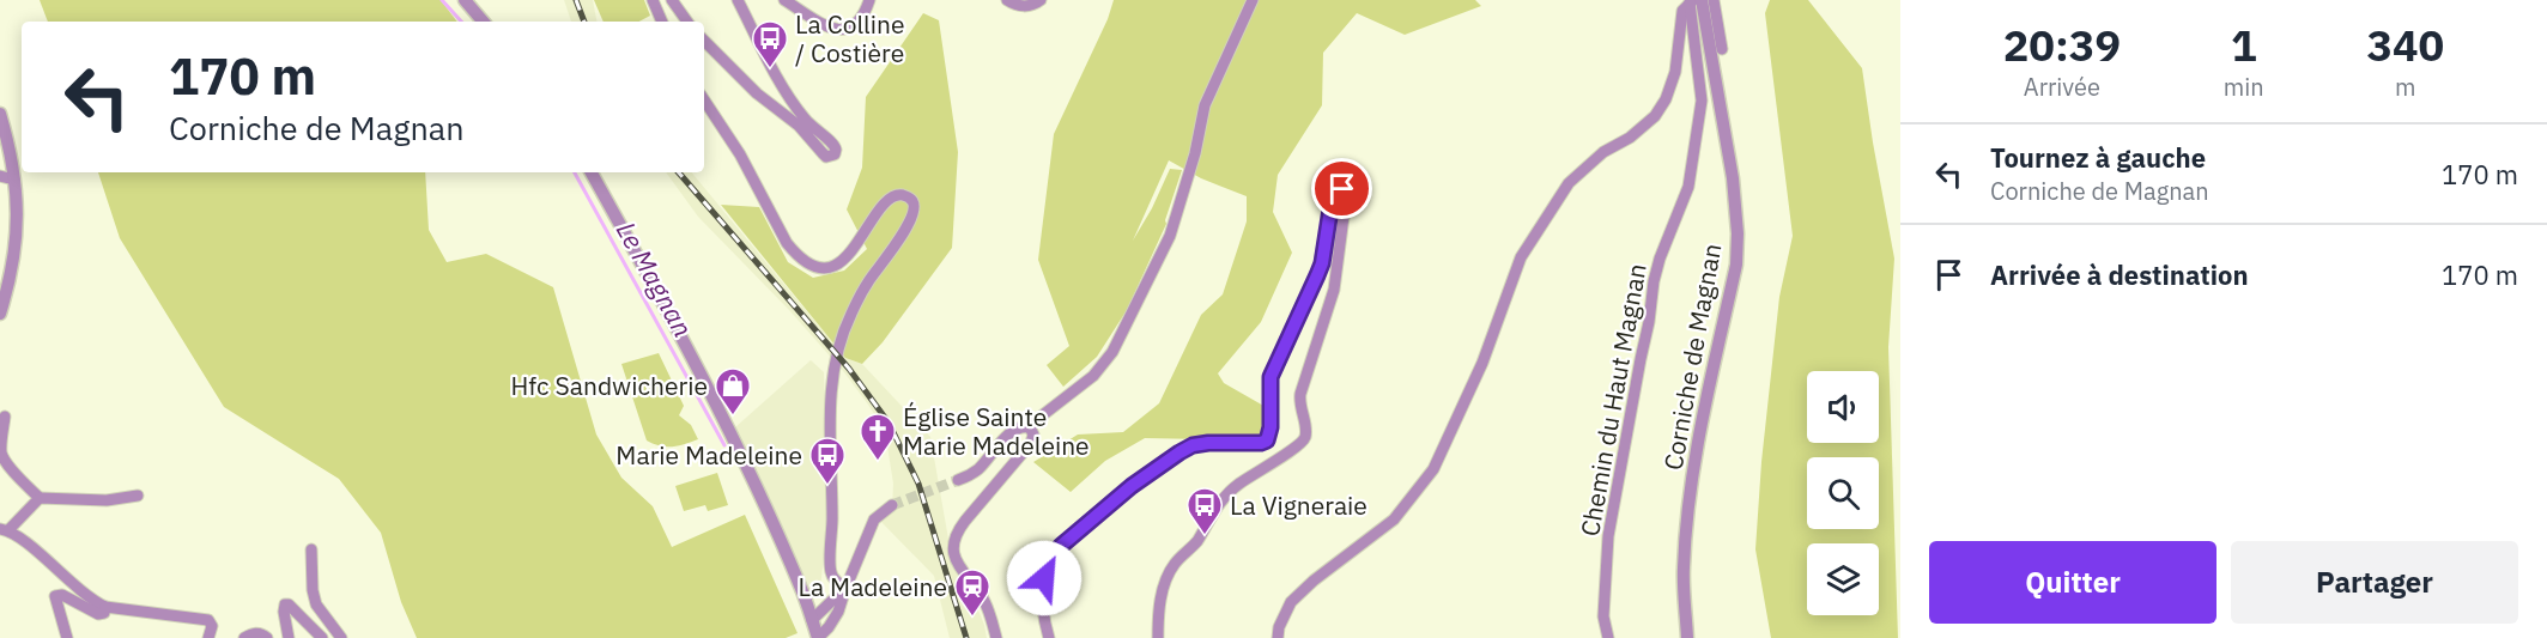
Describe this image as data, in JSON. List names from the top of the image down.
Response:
{
  "streets": {
    "street": ["Corniche de Magnan", "Chemin du Haut Magnan"]
  },
  "crossings": [
    ["Corniche de Magnan", "Chemin du Haut Magnan"]
  ],
  "water": ["Le Magnan"],
  "places": {
    "bus stop": ["La Colline / Costière", "Marie Madeleine", "La Vigneraie"],
    "shop": ["Hfc Sandwicherie"],
    "church": ["Église Sainte Marie Madeleine"],
    "station": ["La Madeleine"]
  },
  "page": {
    "eta": [
      "20:39",
      "Arrivée",
      "1",
      "min",
      "340",
      "m"
    ],
    "turn": ["170 m", "Corniche de Magnan"],
    "list": [
      {
        "name": "Tournez à gauche",
        "note": "Corniche de Magnan",
        "value": "170 m"
      },
      {
        "name": "Arrivée à destination",
        "value": "170 m"
      }
    ],
    "buttons": ["Quitter", "Partager"]
  }
}
